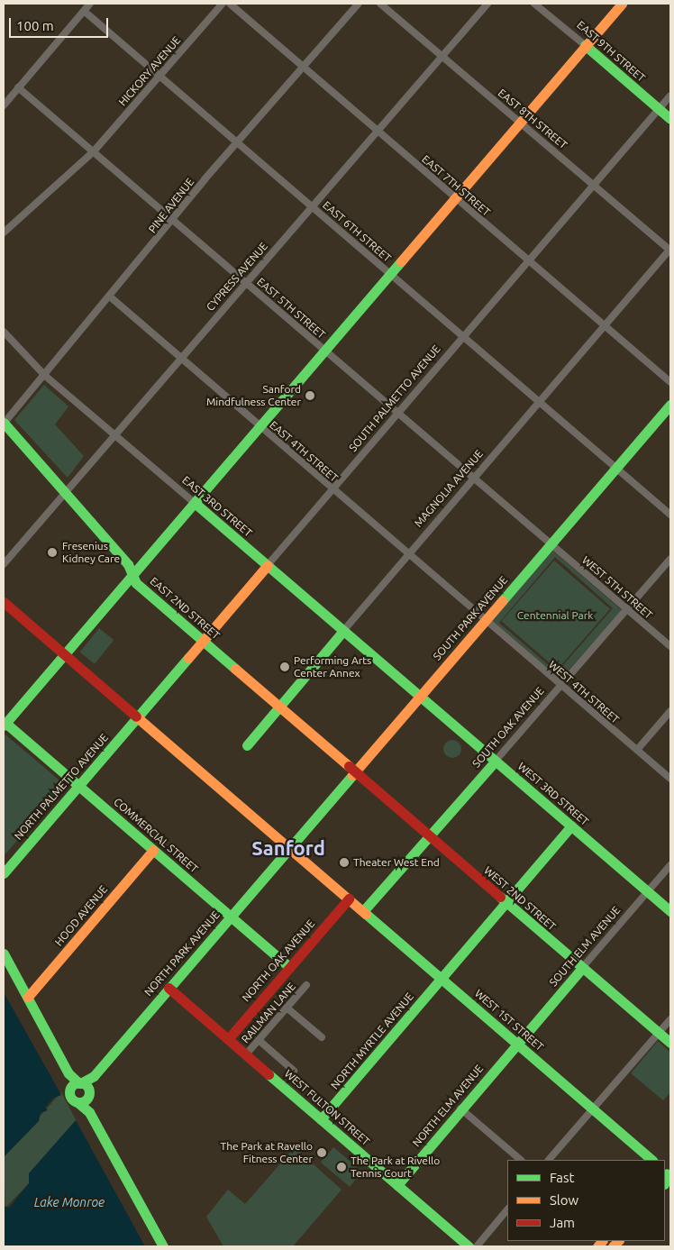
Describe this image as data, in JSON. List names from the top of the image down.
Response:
{
  "streets": {
    "street": [
      "EAST 9TH STREET",
      "HICKORY AVENUE",
      "EAST 8TH STREET",
      "EAST 7TH STREET",
      "PINE AVENUE",
      "EAST 6TH STREET",
      "CYPRESS AVENUE",
      "EAST 5TH STREET",
      "SOUTH PALMETTO AVENUE",
      "EAST 4TH STREET",
      "MAGNOLIA AVENUE",
      "EAST 3RD STREET",
      "WEST 5TH STREET",
      "EAST 2ND STREET",
      "SOUTH PARK AVENUE",
      "WEST 4TH STREET",
      "SOUTH OAK AVENUE",
      "NORTH PALMETTO AVENUE",
      "WEST 3RD STREET",
      "COMMERCIAL STREET",
      "WEST 2ND STREET",
      "HOOD AVENUE",
      "SOUTH ELM AVENUE",
      "NORTH PARK AVENUE",
      "NORTH OAK AVENUE",
      "RAILMAN LANE",
      "WEST 1ST STREET",
      "NORTH MYRTLE AVENUE",
      "NORTH ELM AVENUE",
      "WEST FULTON STREET"
    ]
  },
  "crossings": [
    ["EAST 9TH STREET", "SOUTH PALMETTO AVENUE"],
    ["HICKORY AVENUE", "EAST 6TH STREET"],
    ["HICKORY AVENUE", "EAST 5TH STREET"],
    ["EAST 8TH STREET", "CYPRESS AVENUE"],
    ["EAST 8TH STREET", "SOUTH PALMETTO AVENUE"],
    ["EAST 8TH STREET", "MAGNOLIA AVENUE"],
    ["EAST 7TH STREET", "PINE AVENUE"],
    ["EAST 7TH STREET", "CYPRESS AVENUE"],
    ["EAST 7TH STREET", "SOUTH PALMETTO AVENUE"],
    ["EAST 7TH STREET", "MAGNOLIA AVENUE"],
    ["PINE AVENUE", "EAST 6TH STREET"],
    ["PINE AVENUE", "EAST 5TH STREET"],
    ["PINE AVENUE", "EAST 4TH STREET"],
    ["PINE AVENUE", "EAST 3RD STREET"],
    ["PINE AVENUE", "EAST 2ND STREET"],
    ["EAST 6TH STREET", "CYPRESS AVENUE"],
    ["EAST 6TH STREET", "SOUTH PALMETTO AVENUE"],
    ["EAST 6TH STREET", "MAGNOLIA AVENUE"],
    ["EAST 6TH STREET", "SOUTH PARK AVENUE"],
    ["CYPRESS AVENUE", "EAST 5TH STREET"],
    ["CYPRESS AVENUE", "EAST 4TH STREET"],
    ["CYPRESS AVENUE", "EAST 3RD STREET"],
    ["CYPRESS AVENUE", "EAST 2ND STREET"],
    ["EAST 5TH STREET", "SOUTH PALMETTO AVENUE"],
    ["EAST 5TH STREET", "MAGNOLIA AVENUE"],
    ["EAST 5TH STREET", "WEST 5TH STREET"],
    ["EAST 5TH STREET", "SOUTH PARK AVENUE"],
    ["SOUTH PALMETTO AVENUE", "EAST 4TH STREET"],
    ["SOUTH PALMETTO AVENUE", "EAST 3RD STREET"],
    ["SOUTH PALMETTO AVENUE", "EAST 2ND STREET"],
    ["SOUTH PALMETTO AVENUE", "NORTH PALMETTO AVENUE"],
    ["SOUTH PALMETTO AVENUE", "WEST 1ST STREET"],
    ["EAST 4TH STREET", "MAGNOLIA AVENUE"],
    ["EAST 4TH STREET", "SOUTH PARK AVENUE"],
    ["EAST 4TH STREET", "WEST 4TH STREET"],
    ["MAGNOLIA AVENUE", "EAST 3RD STREET"],
    ["MAGNOLIA AVENUE", "EAST 2ND STREET"],
    ["EAST 3RD STREET", "SOUTH PARK AVENUE"],
    ["EAST 3RD STREET", "WEST 3RD STREET"],
    ["WEST 5TH STREET", "SOUTH PARK AVENUE"],
    ["WEST 5TH STREET", "SOUTH OAK AVENUE"],
    ["EAST 2ND STREET", "SOUTH PARK AVENUE"],
    ["EAST 2ND STREET", "WEST 2ND STREET"],
    ["SOUTH PARK AVENUE", "WEST 4TH STREET"],
    ["SOUTH PARK AVENUE", "WEST 3RD STREET"],
    ["SOUTH PARK AVENUE", "WEST 2ND STREET"],
    ["SOUTH PARK AVENUE", "NORTH PARK AVENUE"],
    ["SOUTH PARK AVENUE", "WEST 1ST STREET"],
    ["WEST 4TH STREET", "SOUTH OAK AVENUE"],
    ["SOUTH OAK AVENUE", "WEST 3RD STREET"],
    ["SOUTH OAK AVENUE", "WEST 2ND STREET"],
    ["SOUTH OAK AVENUE", "WEST 1ST STREET"],
    ["NORTH PALMETTO AVENUE", "COMMERCIAL STREET"],
    ["NORTH PALMETTO AVENUE", "WEST 1ST STREET"],
    ["WEST 3RD STREET", "SOUTH ELM AVENUE"],
    ["WEST 3RD STREET", "NORTH MYRTLE AVENUE"],
    ["COMMERCIAL STREET", "HOOD AVENUE"],
    ["COMMERCIAL STREET", "NORTH PARK AVENUE"],
    ["COMMERCIAL STREET", "NORTH OAK AVENUE"],
    ["WEST 2ND STREET", "SOUTH ELM AVENUE"],
    ["WEST 2ND STREET", "NORTH MYRTLE AVENUE"],
    ["SOUTH ELM AVENUE", "WEST 1ST STREET"],
    ["SOUTH ELM AVENUE", "NORTH ELM AVENUE"],
    ["NORTH PARK AVENUE", "WEST 1ST STREET"],
    ["NORTH PARK AVENUE", "WEST FULTON STREET"],
    ["NORTH OAK AVENUE", "WEST 1ST STREET"],
    ["NORTH OAK AVENUE", "WEST FULTON STREET"],
    ["RAILMAN LANE", "WEST FULTON STREET"],
    ["WEST 1ST STREET", "NORTH MYRTLE AVENUE"],
    ["WEST 1ST STREET", "NORTH ELM AVENUE"],
    ["NORTH MYRTLE AVENUE", "WEST FULTON STREET"],
    ["NORTH ELM AVENUE", "WEST FULTON STREET"]
  ],
  "districts": ["Sanford"],
  "water": ["Lake Monroe"],
  "parks": ["Centennial Park"],
  "places": [
    "Sanford Mindfulness Center",
    "Fresenius Kidney Care",
    "Performing Arts Center Annex",
    "Theater West End",
    "The Park at Ravello Fitness Center",
    "The Park at Rivello Tennis Court"
  ],
  "legend": ["Fast", "Slow", "Jam"],
  "scale_bar": "100 m"
}
